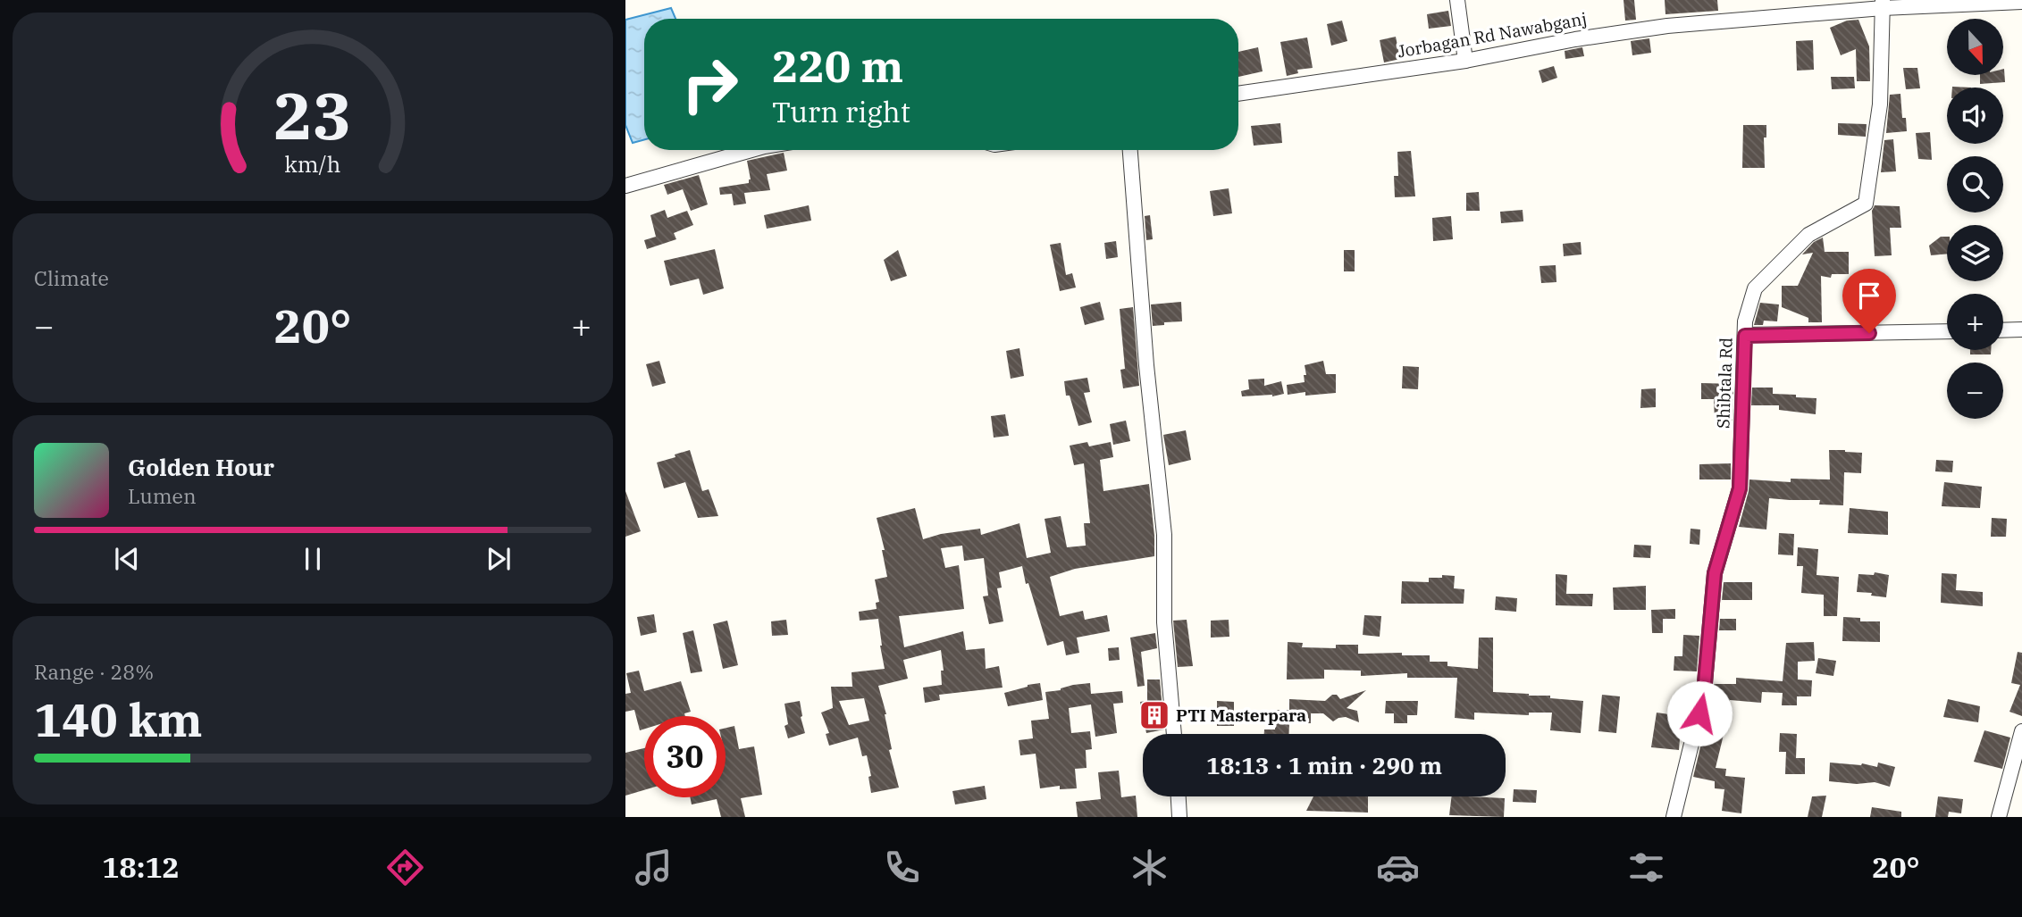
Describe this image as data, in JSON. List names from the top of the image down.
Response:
{
  "streets": {
    "street": ["Jorbagan Rd Nawabganj", "Shibtala Rd"]
  },
  "crossings": [
    ["Jorbagan Rd Nawabganj", "Shibtala Rd"]
  ],
  "places": {
    "building": ["PTI Masterpara"]
  },
  "north": "bottom",
  "page": {
    "map_buttons": ["+", "−"],
    "turn": ["220 m", "Turn right"],
    "tile": [
      "Climate",
      ["Range · 28%", "140 km"]
    ],
    "heat": ["−", "20°", "+"],
    "song": ["Golden Hour", "Lumen"],
    "limit": "30",
    "trip": "18:13 · 1 min · 290 m",
    "tabs": ["18:12", "20°"],
    "gauge": ["23", "km/h"]
  }
}
